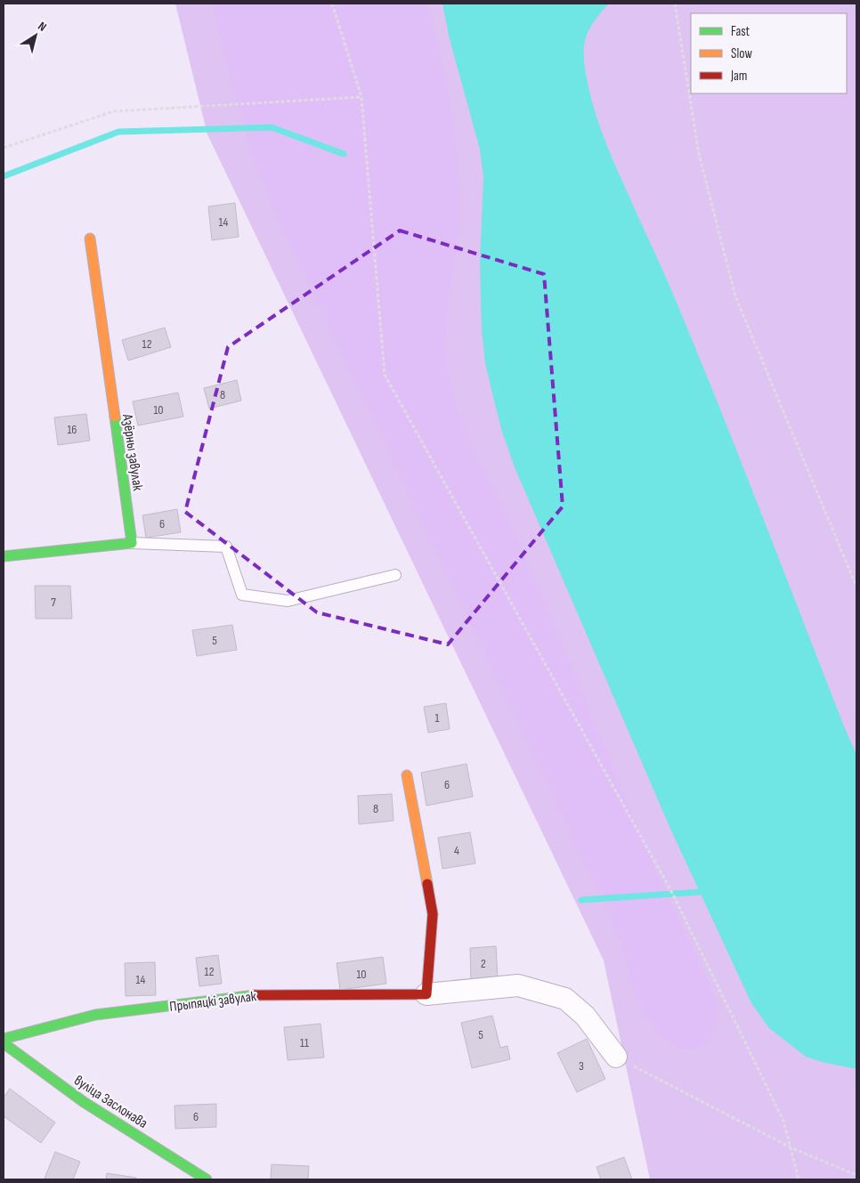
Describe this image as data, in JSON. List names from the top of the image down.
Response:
{
  "streets": {
    "street": ["Азёрны завулак", "Прыпяцкі завулак", "вуліца Заслонава"]
  },
  "house_numbers": [
    "14",
    "12",
    "8",
    "10",
    "16",
    "6",
    "7",
    "5",
    "1",
    "6",
    "8",
    "4",
    "2",
    "12",
    "10",
    "14",
    "5",
    "11",
    "3",
    "6"
  ],
  "legend": ["Fast", "Slow", "Jam"],
  "north": "top right"
}
